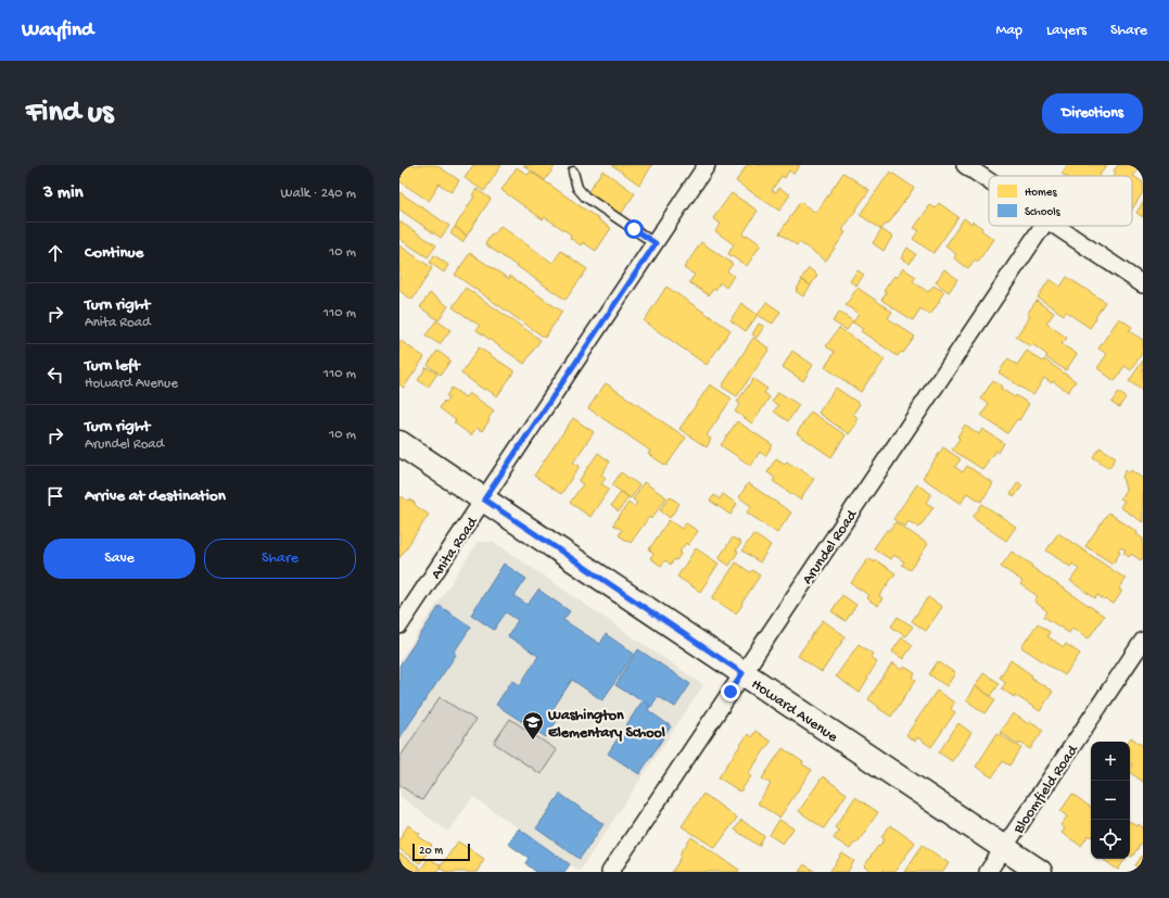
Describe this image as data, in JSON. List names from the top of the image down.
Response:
{
  "streets": {
    "street": [
      "Arundel Road",
      "Anita Road",
      "Howard Avenue",
      "Bloomfield Road"
    ]
  },
  "crossings": [
    ["Arundel Road", "Howard Avenue"],
    ["Anita Road", "Howard Avenue"],
    ["Howard Avenue", "Bloomfield Road"]
  ],
  "places": {
    "school or university": ["Washington Elementary School"]
  },
  "legend": ["Homes", "Schools"],
  "scale_bar": "20 m",
  "page": {
    "header": "Wayfind",
    "nav": ["Map", "Layers", "Share"],
    "buttons": [
      "Directions",
      ["Save", "Share"]
    ],
    "title": "Find us",
    "heading": ["3 min", "Walk · 240 m"],
    "list": [
      ["Continue", "10 m"],
      ["Turn right", "Anita Road", "110 m"],
      ["Turn left", "Howard Avenue", "110 m"],
      ["Turn right", "Arundel Road", "10 m"],
      "Arrive at destination"
    ],
    "map_buttons": ["+", "−"],
    "scale": "20 m"
  }
}
